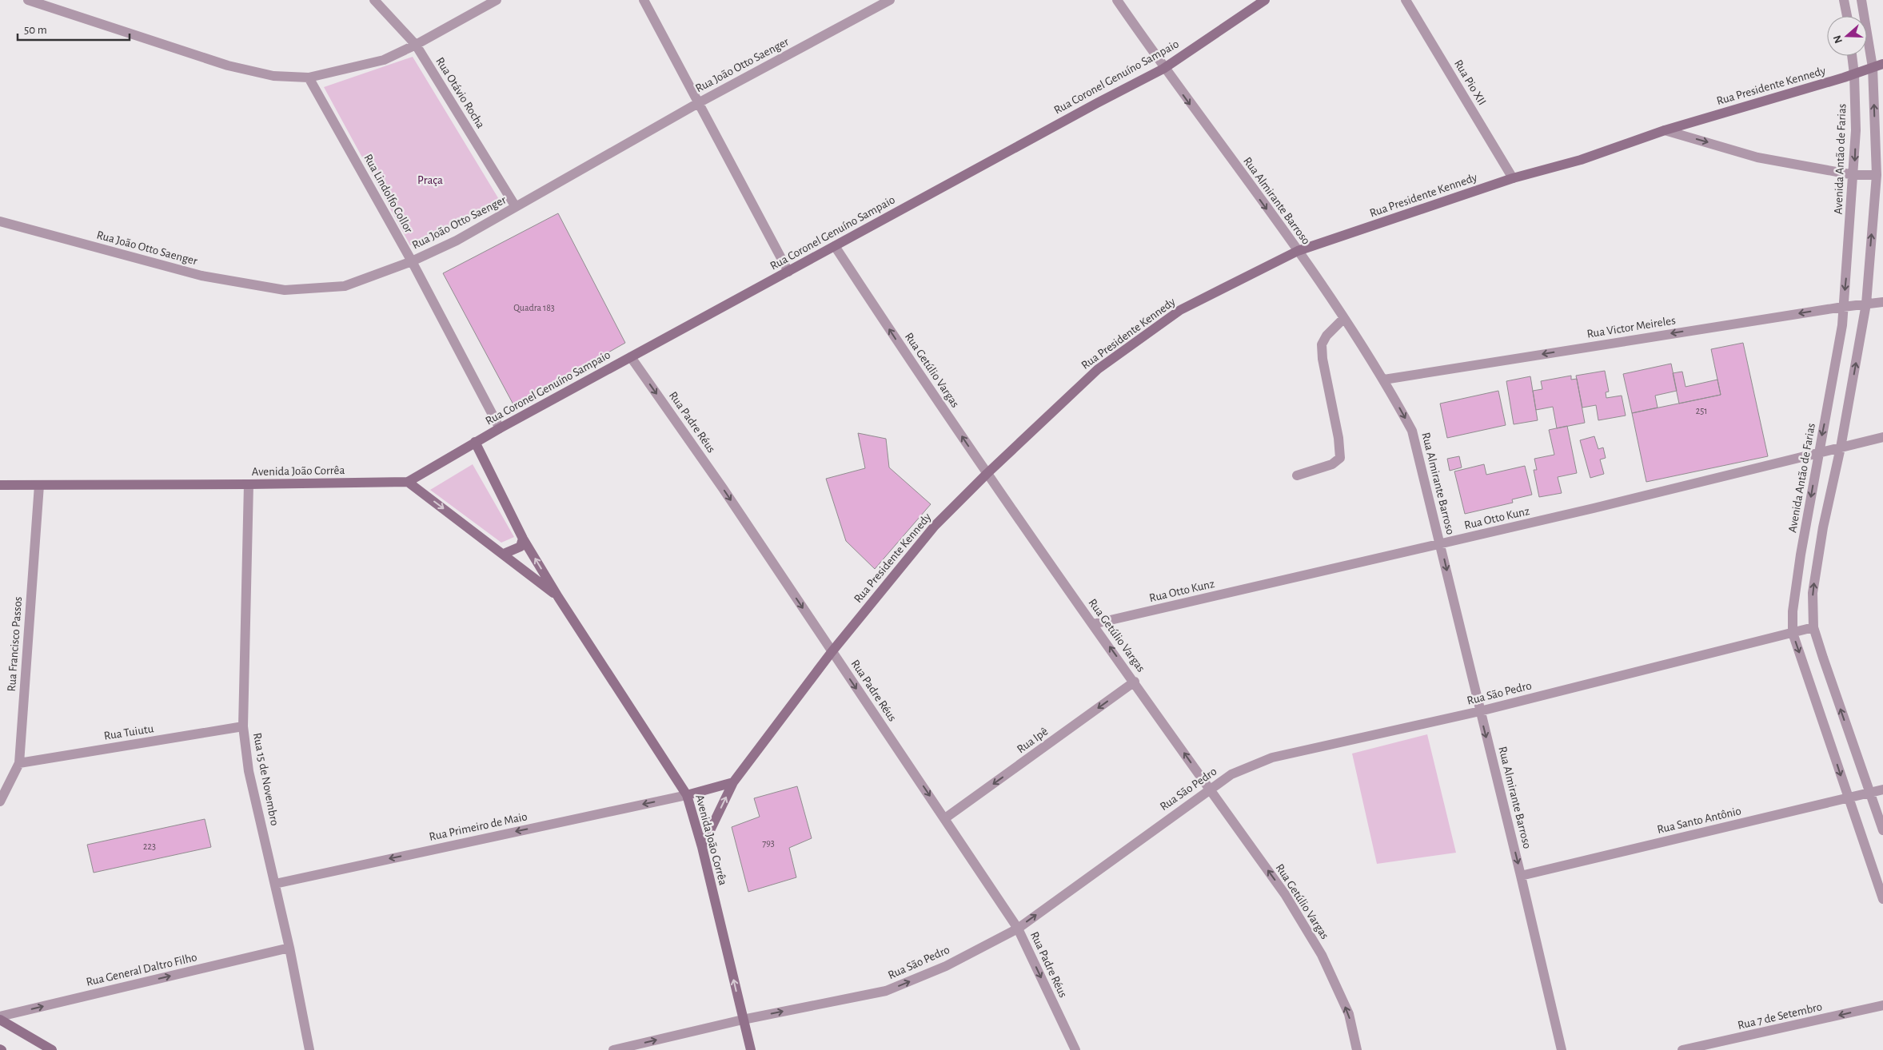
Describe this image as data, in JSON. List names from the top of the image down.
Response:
{
  "streets": {
    "main road": ["Rua Coronel Genuíno Sampaio", "Rua Presidente Kennedy", "Avenida João Corrêa"],
    "street": [
      "Rua João Otto Saenger",
      "Rua Pio XII",
      "Rua Otávio Rocha",
      "Avenida Antão de Farias",
      "Rua Lindolfo Collor",
      "Rua Almirante Barroso",
      "Rua Victor Meireles",
      "Rua Getúlio Vargas",
      "Rua Padre Réus",
      "Rua Otto Kunz",
      "Rua Francisco Passos",
      "Rua São Pedro",
      "Rua Tuiutu",
      "Rua Ipê",
      "Rua 15 de Novembro",
      "Rua Santo Antônio",
      "Rua Primeiro de Maio",
      "Rua General Daltro Filho",
      "Rua 7 de Setembro"
    ]
  },
  "crossings": [
    ["Rua João Otto Saenger", "Rua Otávio Rocha"],
    ["Rua João Otto Saenger", "Rua Lindolfo Collor"],
    ["Rua Coronel Genuíno Sampaio", "Rua Lindolfo Collor"],
    ["Rua Coronel Genuíno Sampaio", "Rua Almirante Barroso"],
    ["Rua Coronel Genuíno Sampaio", "Rua Getúlio Vargas"],
    ["Rua Coronel Genuíno Sampaio", "Rua Padre Réus"],
    ["Rua Coronel Genuíno Sampaio", "Avenida João Corrêa"],
    ["Rua Pio XII", "Rua Presidente Kennedy"],
    ["Rua Presidente Kennedy", "Avenida Antão de Farias"],
    ["Rua Presidente Kennedy", "Rua Almirante Barroso"],
    ["Rua Presidente Kennedy", "Rua Getúlio Vargas"],
    ["Rua Presidente Kennedy", "Rua Padre Réus"],
    ["Rua Presidente Kennedy", "Avenida João Corrêa"],
    ["Avenida Antão de Farias", "Rua Victor Meireles"],
    ["Avenida Antão de Farias", "Rua Otto Kunz"],
    ["Avenida Antão de Farias", "Rua São Pedro"],
    ["Avenida Antão de Farias", "Rua Santo Antônio"],
    ["Rua Almirante Barroso", "Rua Victor Meireles"],
    ["Rua Almirante Barroso", "Rua Otto Kunz"],
    ["Rua Almirante Barroso", "Rua São Pedro"],
    ["Rua Almirante Barroso", "Rua Santo Antônio"],
    ["Rua Getúlio Vargas", "Rua Otto Kunz"],
    ["Rua Getúlio Vargas", "Rua São Pedro"],
    ["Rua Getúlio Vargas", "Rua Ipê"],
    ["Rua Padre Réus", "Rua São Pedro"],
    ["Rua Padre Réus", "Rua Ipê"],
    ["Avenida João Corrêa", "Rua Francisco Passos"],
    ["Avenida João Corrêa", "Rua São Pedro"],
    ["Avenida João Corrêa", "Rua 15 de Novembro"],
    ["Avenida João Corrêa", "Rua Primeiro de Maio"],
    ["Rua Francisco Passos", "Rua Tuiutu"],
    ["Rua Tuiutu", "Rua 15 de Novembro"],
    ["Rua 15 de Novembro", "Rua Primeiro de Maio"],
    ["Rua 15 de Novembro", "Rua General Daltro Filho"]
  ],
  "one_way": [
    "Rua Almirante Barroso",
    "Rua Victor Meireles",
    "Rua Getúlio Vargas",
    "Rua Padre Réus",
    "Rua São Pedro",
    "Rua Ipê",
    "Rua Primeiro de Maio",
    "Rua General Daltro Filho",
    "Rua 7 de Setembro"
  ],
  "parks": ["Praça"],
  "house_numbers": [
    "Quadra 183",
    "251",
    "793",
    "223"
  ],
  "scale_bar": "50 m",
  "north": "left"
}
